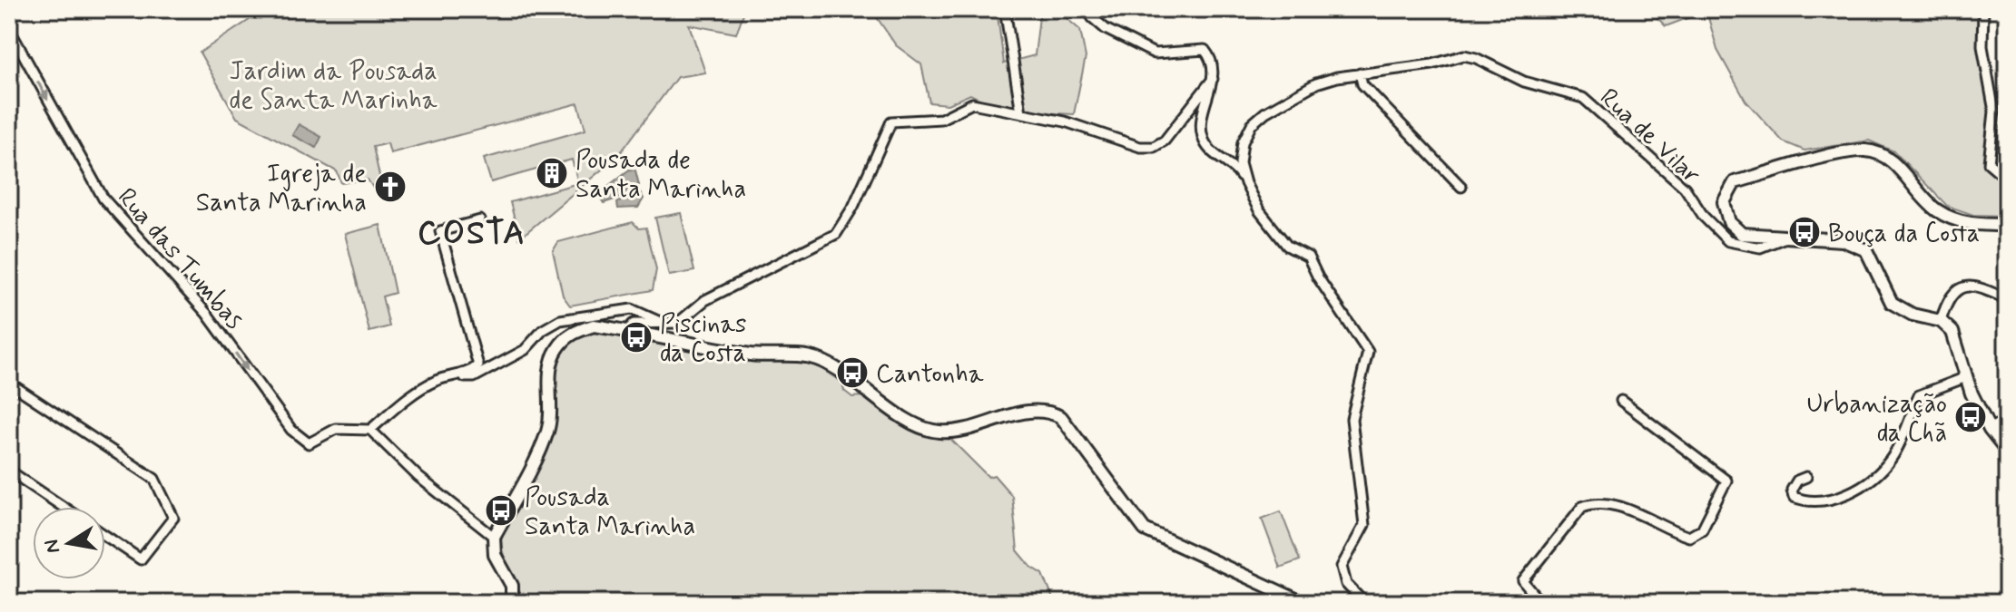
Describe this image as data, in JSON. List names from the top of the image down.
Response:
{
  "streets": {
    "street": ["Rua de Vilar", "Rua das Tumbas"]
  },
  "one_way": ["Rua das Tumbas"],
  "districts": ["COSTA"],
  "parks": ["Jardim da Pousada de Santa Marinha"],
  "places": {
    "building": ["Pousada de Santa Marinha"],
    "church": ["Igreja de Santa Marinha"],
    "bus stop": [
      "Bouça da Costa",
      "Piscinas da Costa",
      "Cantonha",
      "Urbanização da Chã",
      "Pousada Santa Marinha"
    ]
  },
  "north": "left"
}
